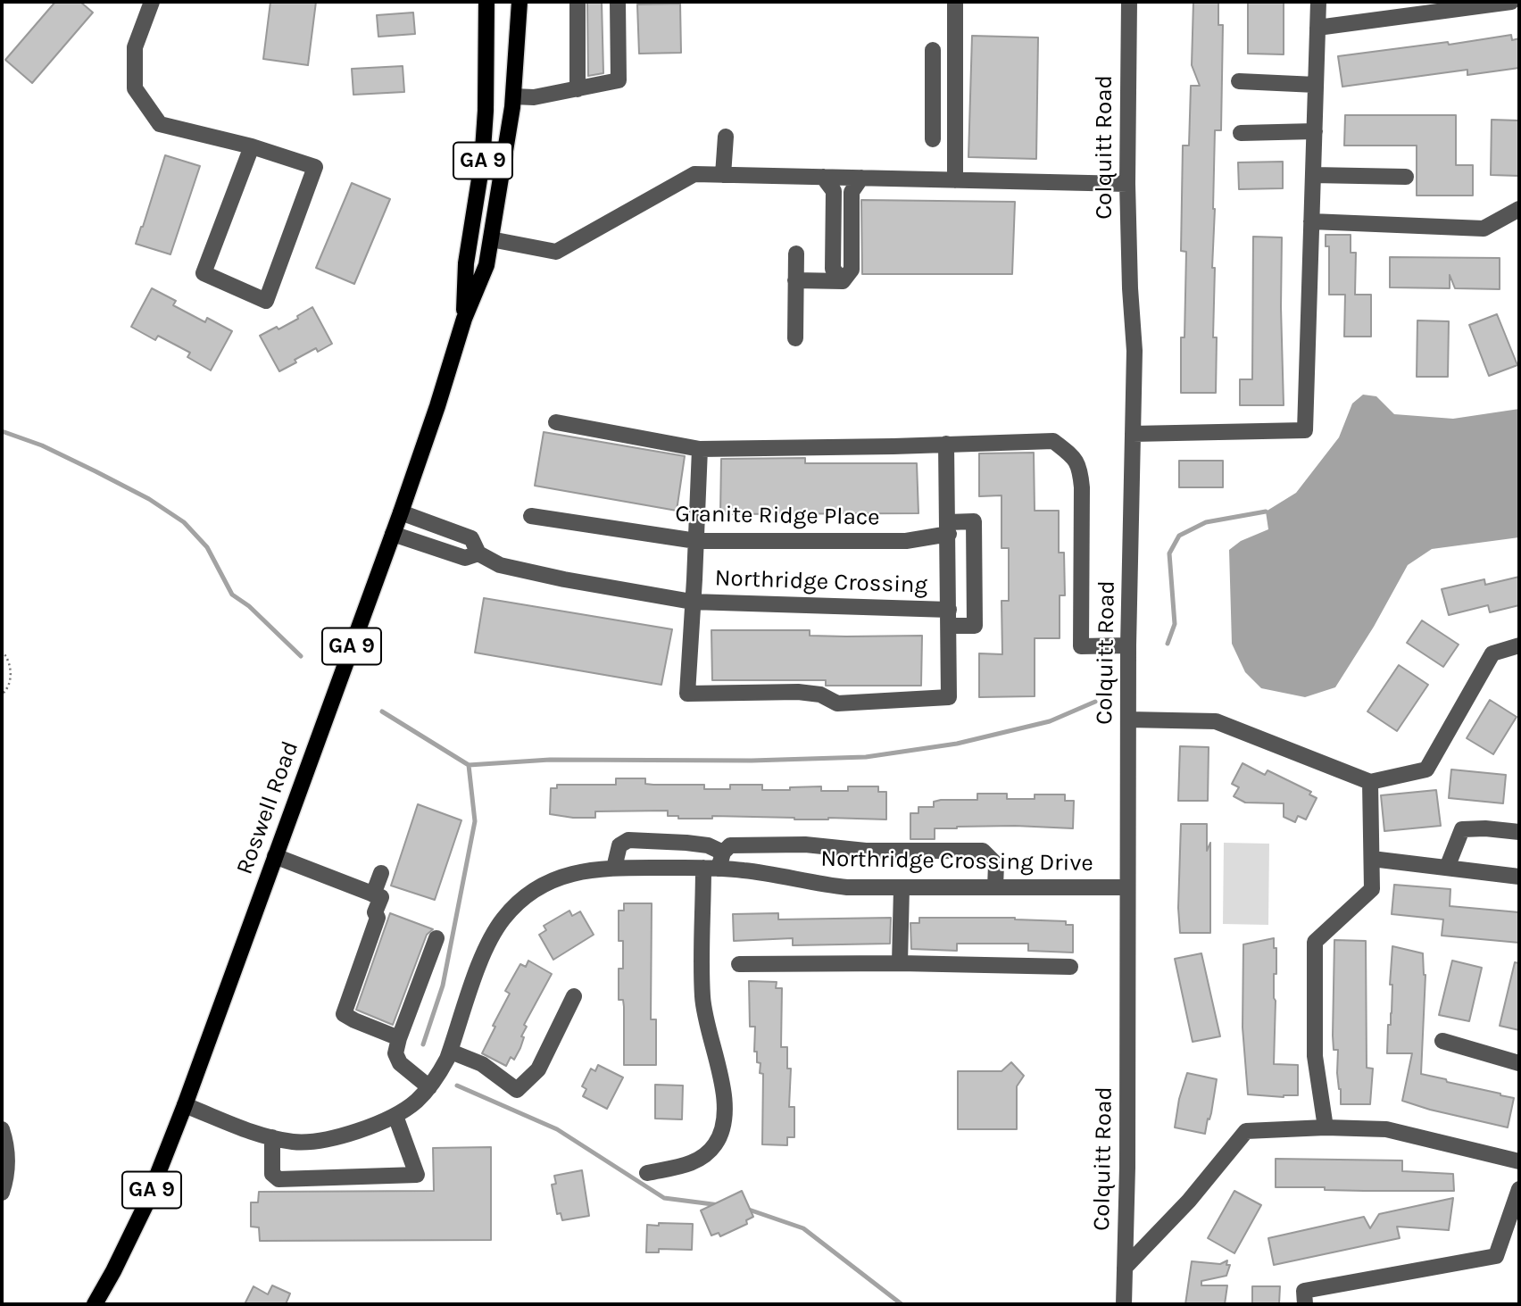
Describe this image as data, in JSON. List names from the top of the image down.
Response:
{
  "streets": {
    "main road": ["GA 9", "Roswell Road"],
    "street": [
      "Colquitt Road",
      "Granite Ridge Place",
      "Northridge Crossing",
      "Northridge Crossing Drive"
    ]
  },
  "crossings": [
    ["Colquitt Road", "Northridge Crossing Drive"],
    ["Granite Ridge Place", "Northridge Crossing"],
    ["Northridge Crossing", "Roswell Road"],
    ["Roswell Road", "Northridge Crossing Drive"]
  ]
}
